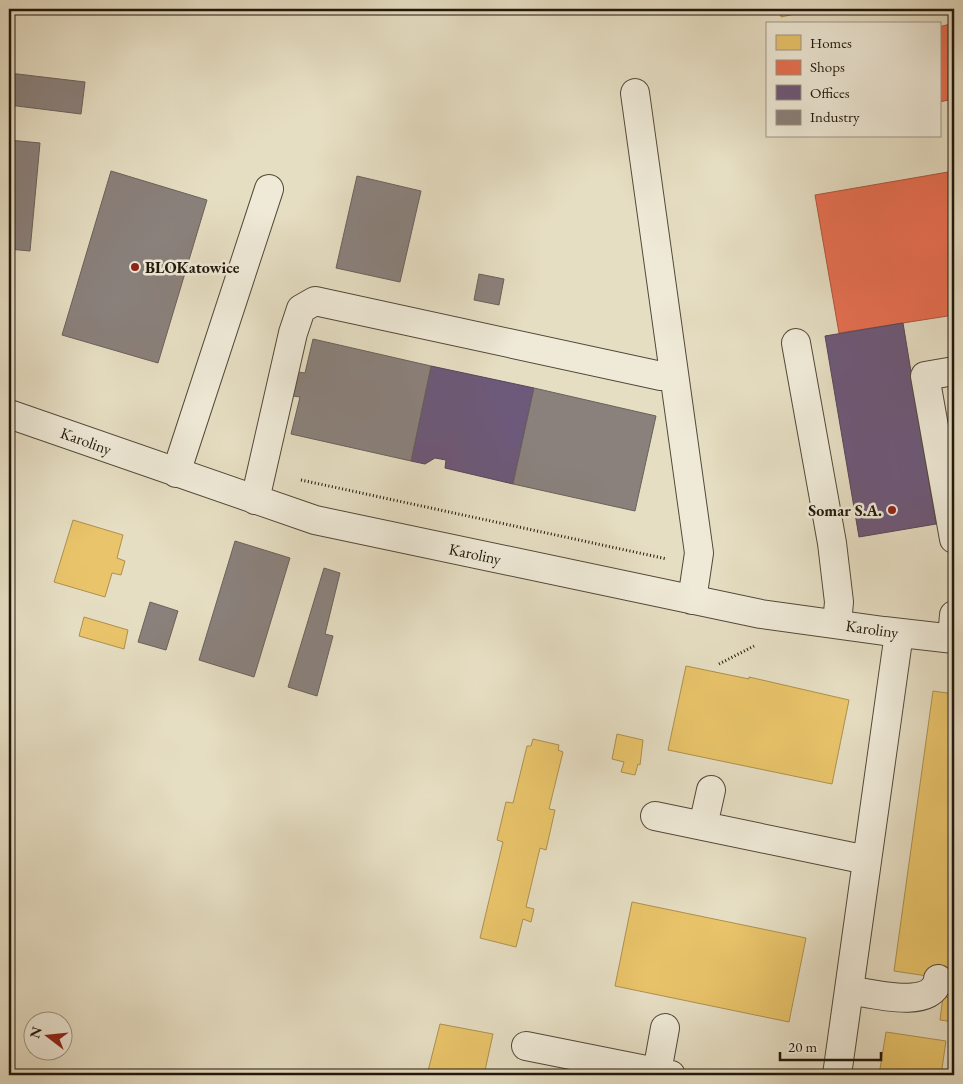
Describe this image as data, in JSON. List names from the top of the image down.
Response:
{
  "streets": {
    "street": ["Karoliny"]
  },
  "places": ["BLOKatowice", "Somar S.A."],
  "legend": [
    "Homes",
    "Shops",
    "Offices",
    "Industry"
  ],
  "scale_bar": "20 m",
  "north": "left"
}
